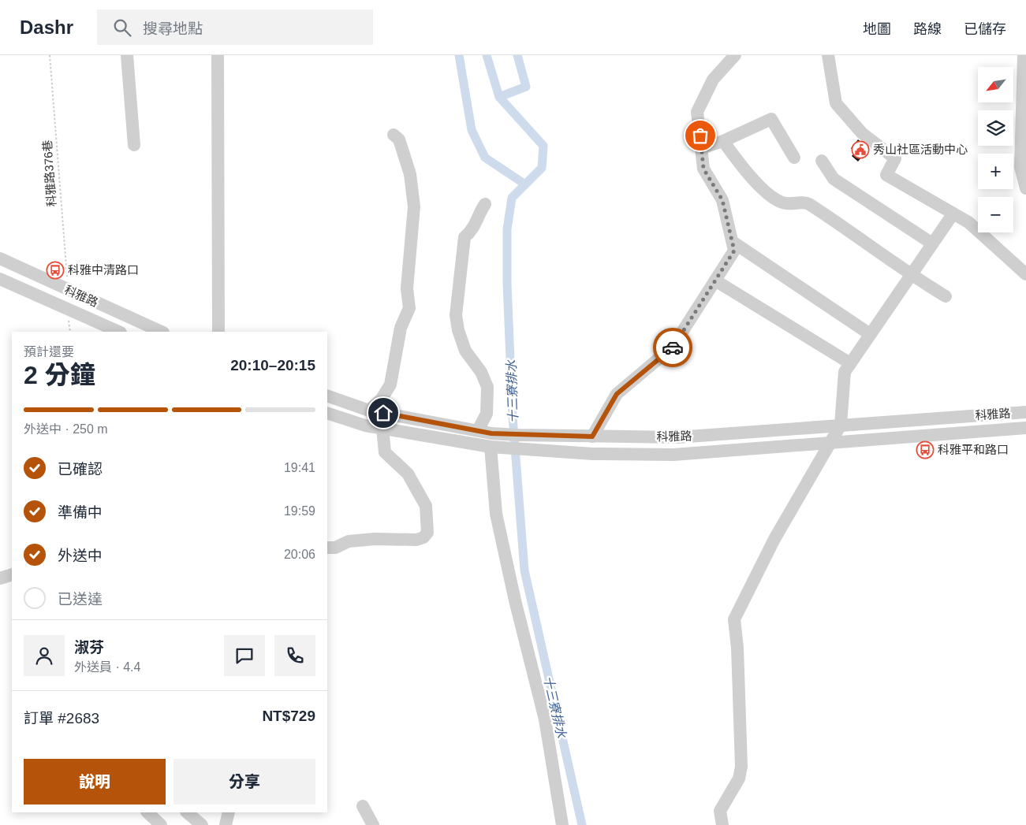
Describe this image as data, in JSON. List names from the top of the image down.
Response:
{
  "streets": {
    "street": ["科雅路"],
    "path": ["科雅路376巷"]
  },
  "crossings": [
    ["科雅路376巷", "科雅路"]
  ],
  "water": ["十三寮排水"],
  "places": {
    "public building": ["秀山社區活動中心"],
    "bus stop": ["科雅中清路口", "科雅平和路口"]
  },
  "north": "bottom left",
  "page": {
    "header": "Dashr",
    "search": "搜尋地點",
    "nav": ["地圖", "路線", "已儲存"],
    "map_buttons": ["+", "−"],
    "heading": ["2 分鐘", "預計還要", "20:10–20:15"],
    "panel": [
      "淑芬",
      "外送員 · 4.4",
      "訂單 #2683",
      "NT$729"
    ],
    "bar": "外送中 · 250 m",
    "list": [
      ["已確認", "19:41"],
      ["準備中", "19:59"],
      ["外送中", "20:06"],
      "已送達"
    ],
    "buttons": ["說明", "分享"]
  }
}
